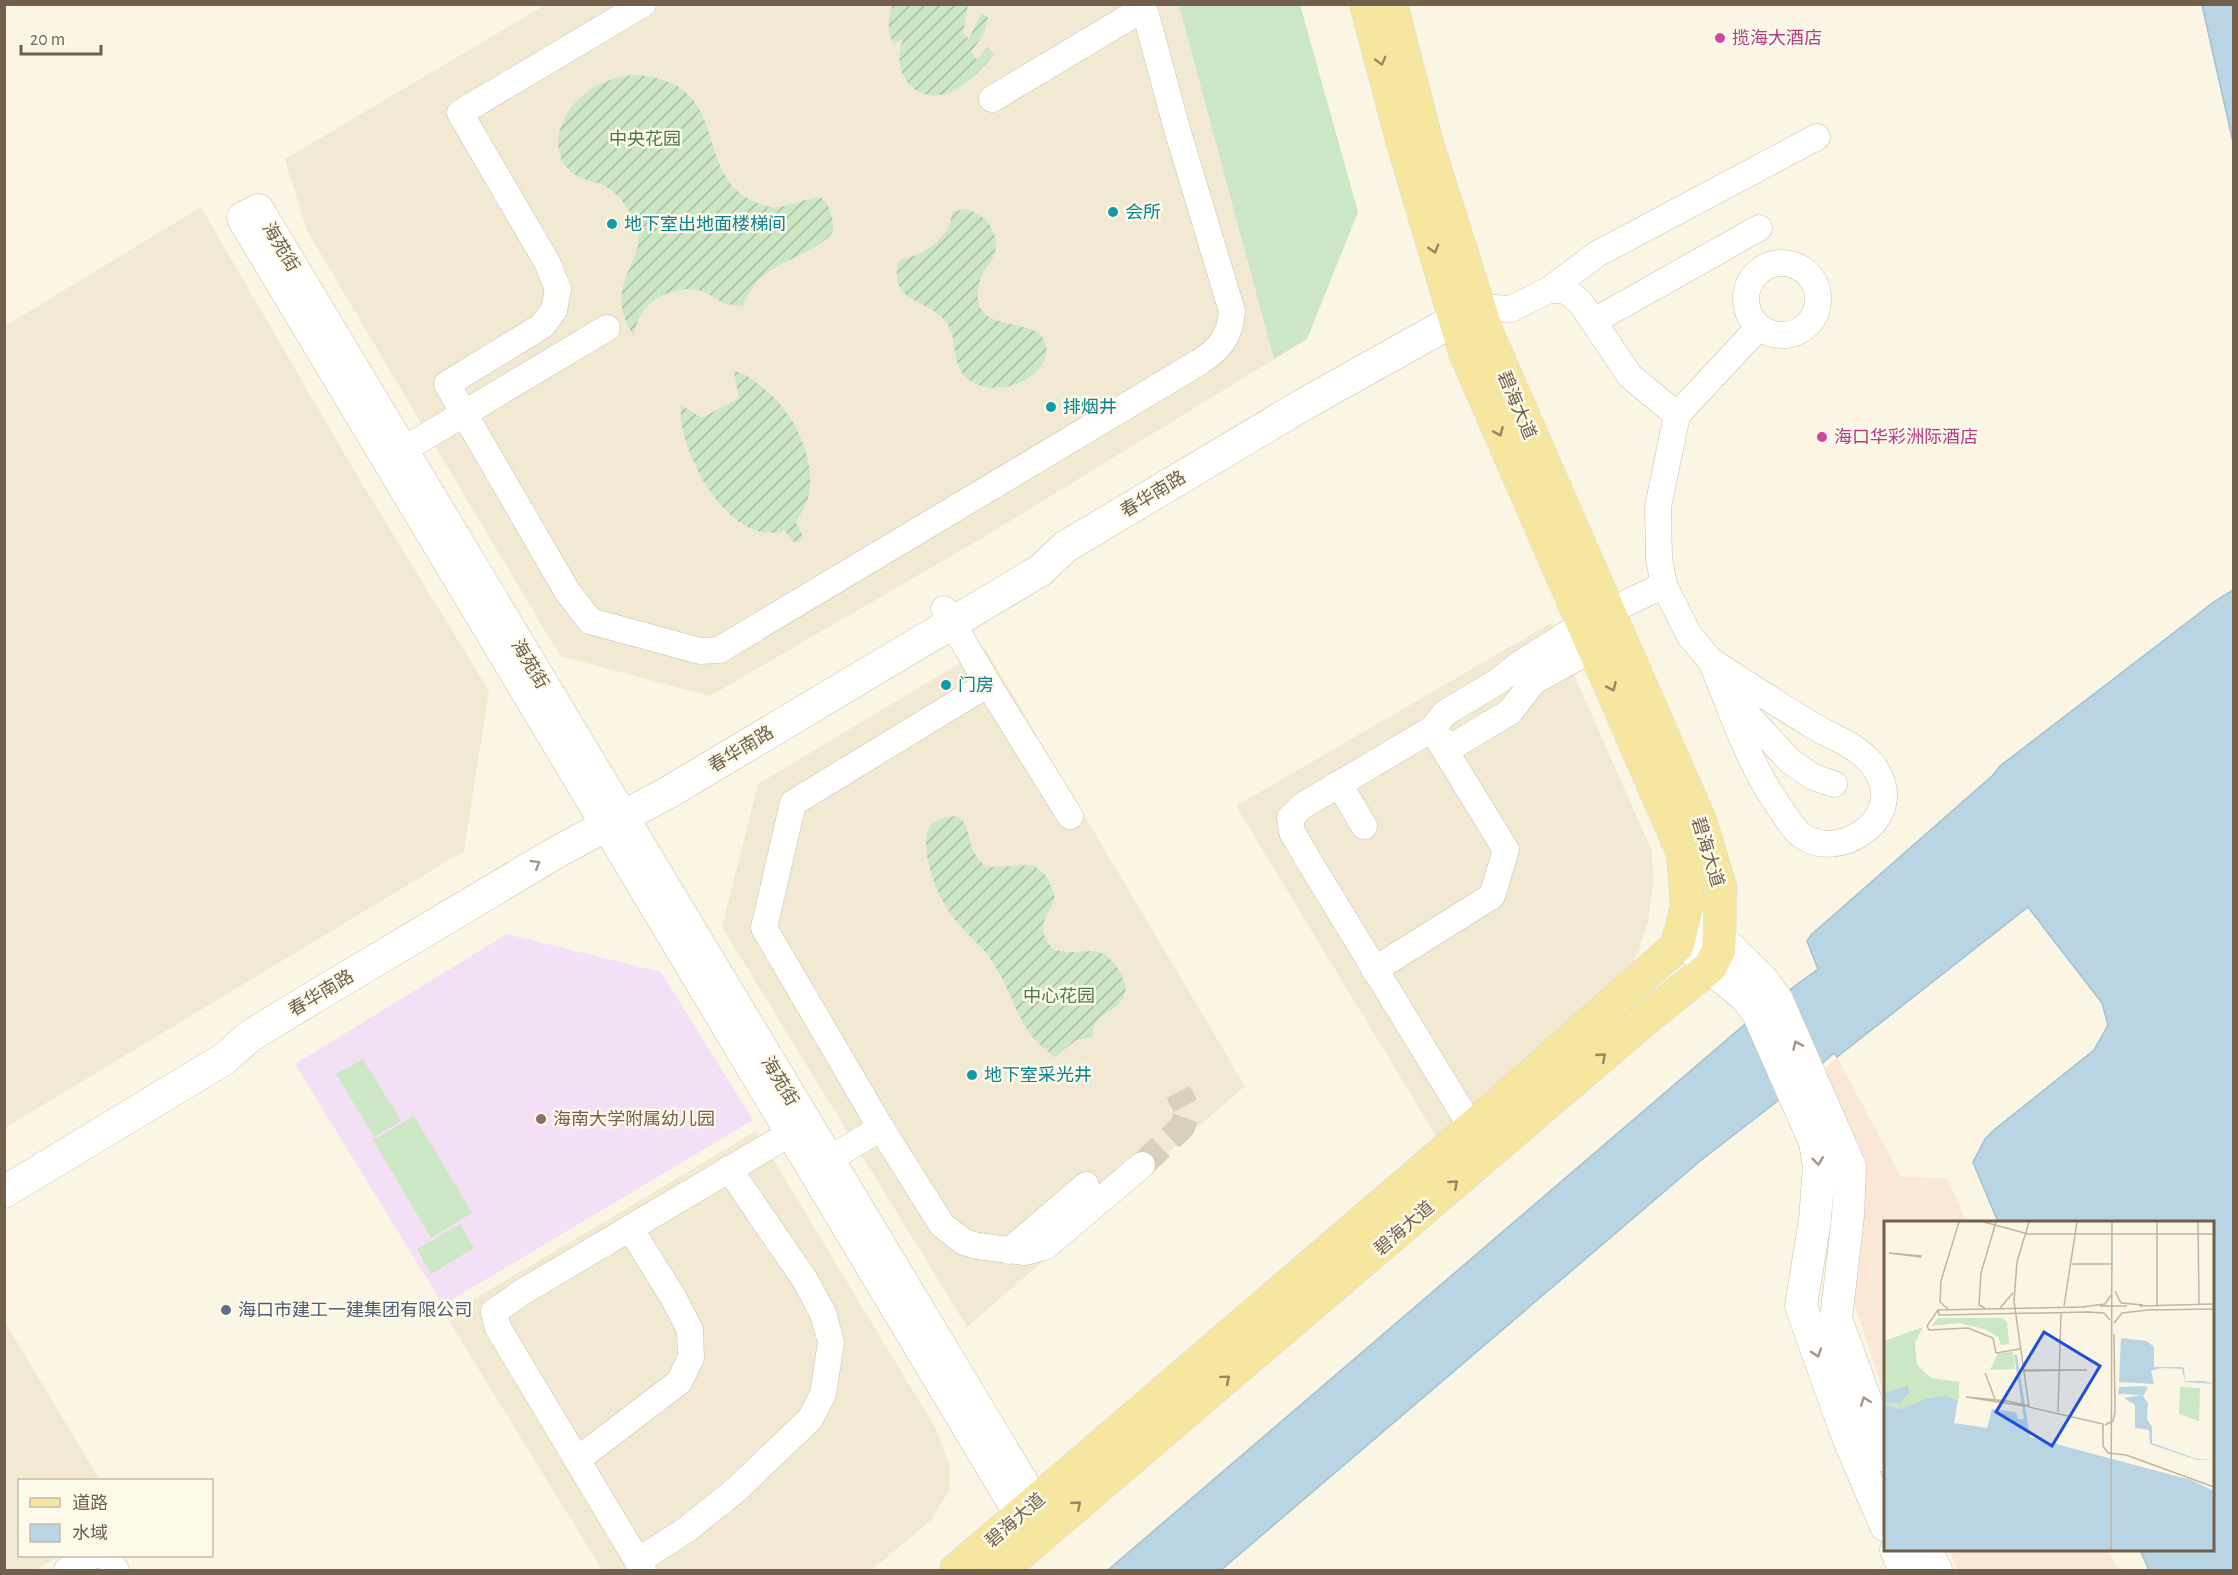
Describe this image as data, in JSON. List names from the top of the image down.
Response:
{
  "streets": {
    "main road": ["碧海大道"],
    "street": ["海苑街", "春华南路"]
  },
  "crossings": [
    ["海苑街", "碧海大道"],
    ["海苑街", "春华南路"],
    ["碧海大道", "春华南路"]
  ],
  "parks": ["中央花园", "中心花园"],
  "places": [
    "揽海大酒店",
    "会所",
    "地下室出地面楼梯间",
    "排烟井",
    "海口华彩洲际酒店",
    "门房",
    "地下室采光井",
    "海南大学附属幼儿园",
    "海口市建工一建集团有限公司"
  ],
  "legend": ["道路", "水域"],
  "scale_bar": "20 m"
}
